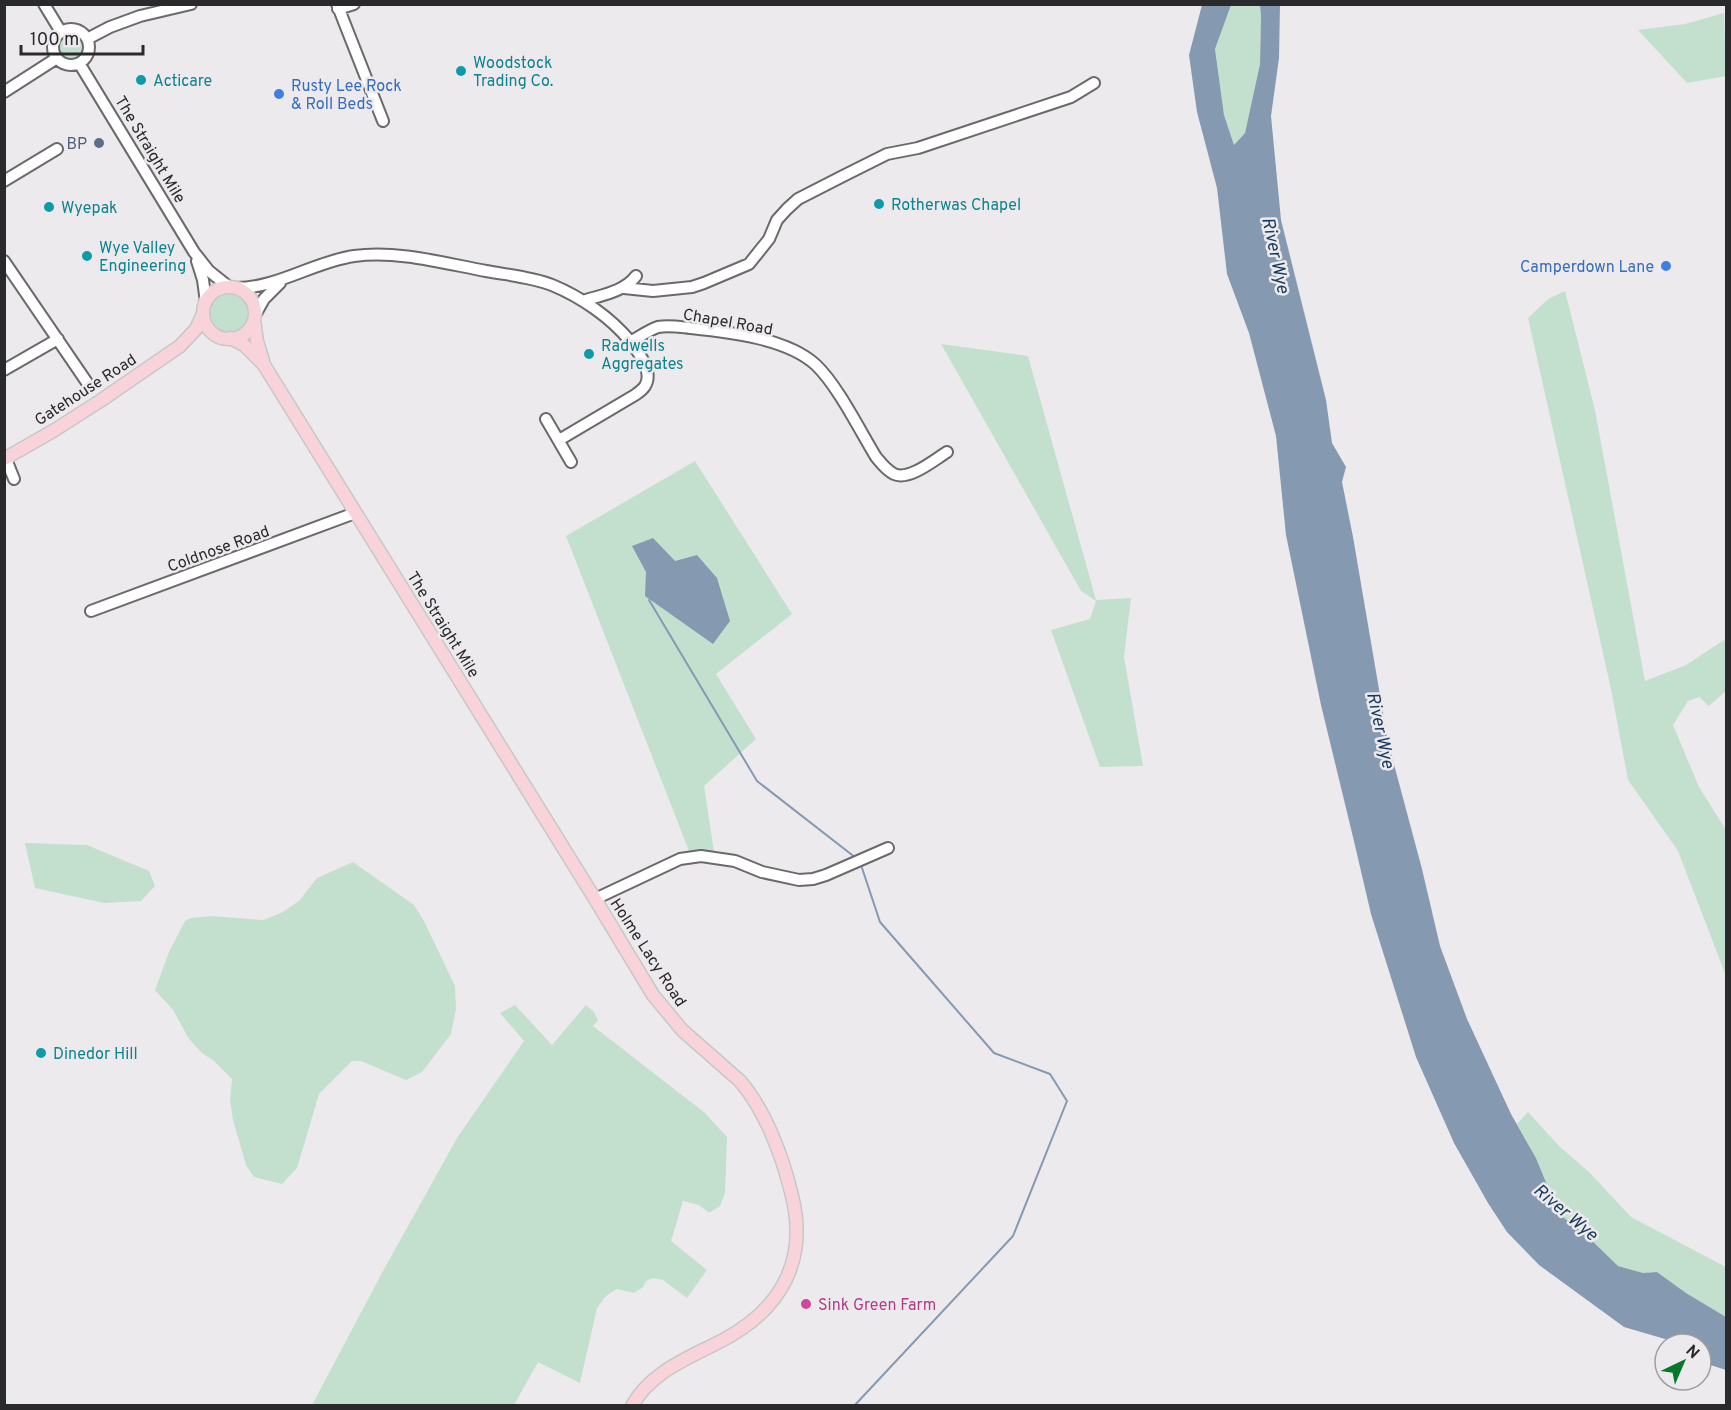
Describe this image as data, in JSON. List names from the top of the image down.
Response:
{
  "streets": {
    "main road": ["The Straight Mile", "Gatehouse Road", "Holme Lacy Road"],
    "street": ["Chapel Road", "Coldnose Road"]
  },
  "crossings": [
    ["The Straight Mile", "Gatehouse Road"],
    ["The Straight Mile", "Coldnose Road"],
    ["The Straight Mile", "Holme Lacy Road"]
  ],
  "water": ["River Wye"],
  "places": [
    "Woodstock Trading Co.",
    "Acticare",
    "Rusty Lee Rock & Roll Beds",
    "BP",
    "Rotherwas Chapel",
    "Wyepak",
    "Wye Valley Engineering",
    "Camperdown Lane",
    "Radwells Aggregates",
    "Dinedor Hill",
    "Sink Green Farm"
  ],
  "scale_bar": "100 m",
  "north": "top right"
}
